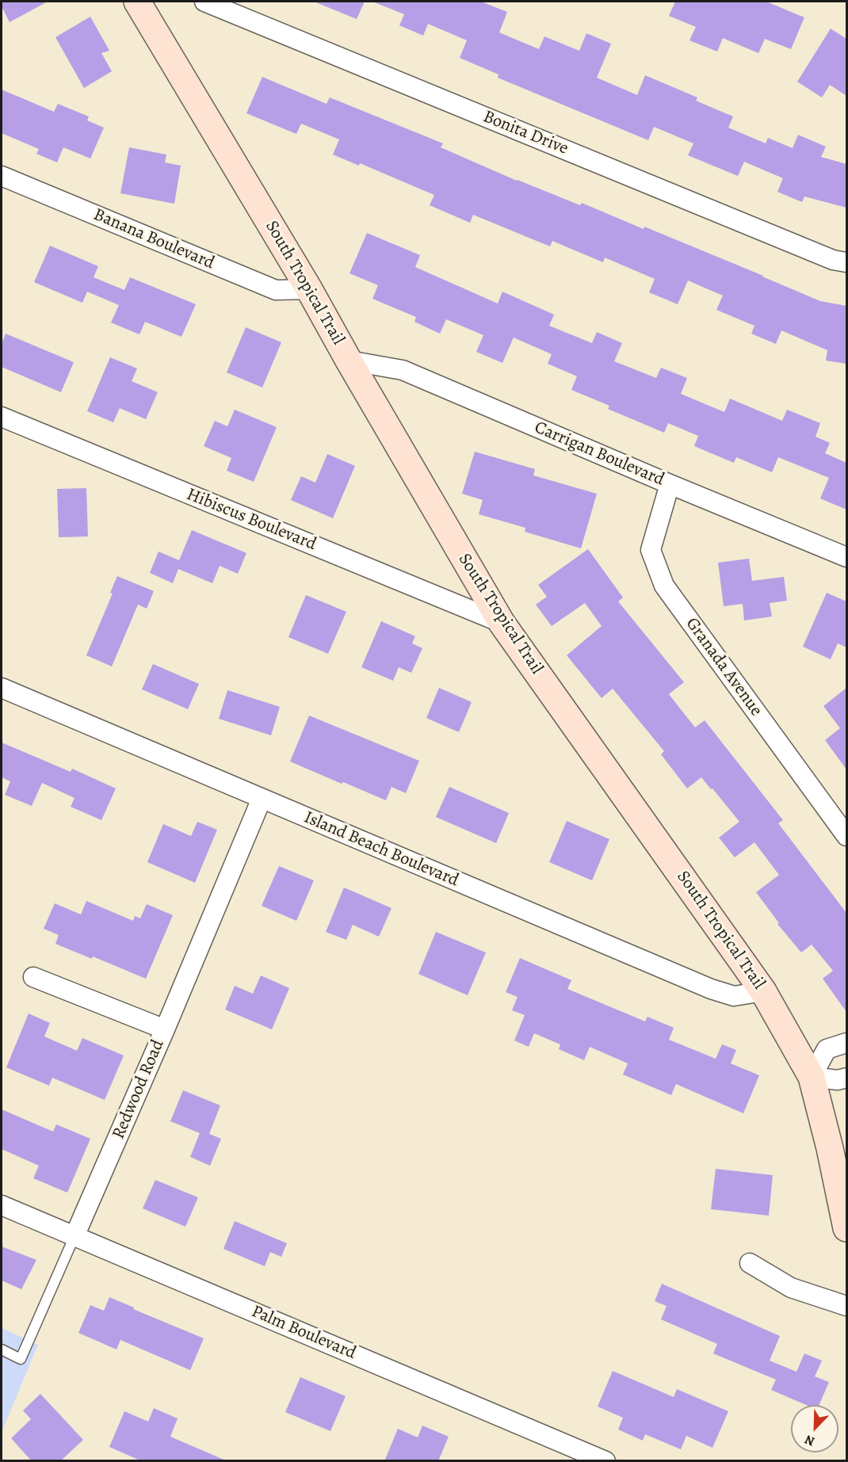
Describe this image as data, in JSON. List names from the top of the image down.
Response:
{
  "streets": {
    "street": [
      "Bonita Drive",
      "Banana Boulevard",
      "South Tropical Trail",
      "Carrigan Boulevard",
      "Hibiscus Boulevard",
      "Granada Avenue",
      "Island Beach Boulevard",
      "Redwood Road",
      "Palm Boulevard"
    ]
  },
  "crossings": [
    ["Banana Boulevard", "South Tropical Trail"],
    ["South Tropical Trail", "Carrigan Boulevard"],
    ["South Tropical Trail", "Hibiscus Boulevard"],
    ["South Tropical Trail", "Island Beach Boulevard"],
    ["Carrigan Boulevard", "Granada Avenue"],
    ["Island Beach Boulevard", "Redwood Road"],
    ["Redwood Road", "Palm Boulevard"]
  ],
  "north": "bottom left"
}
